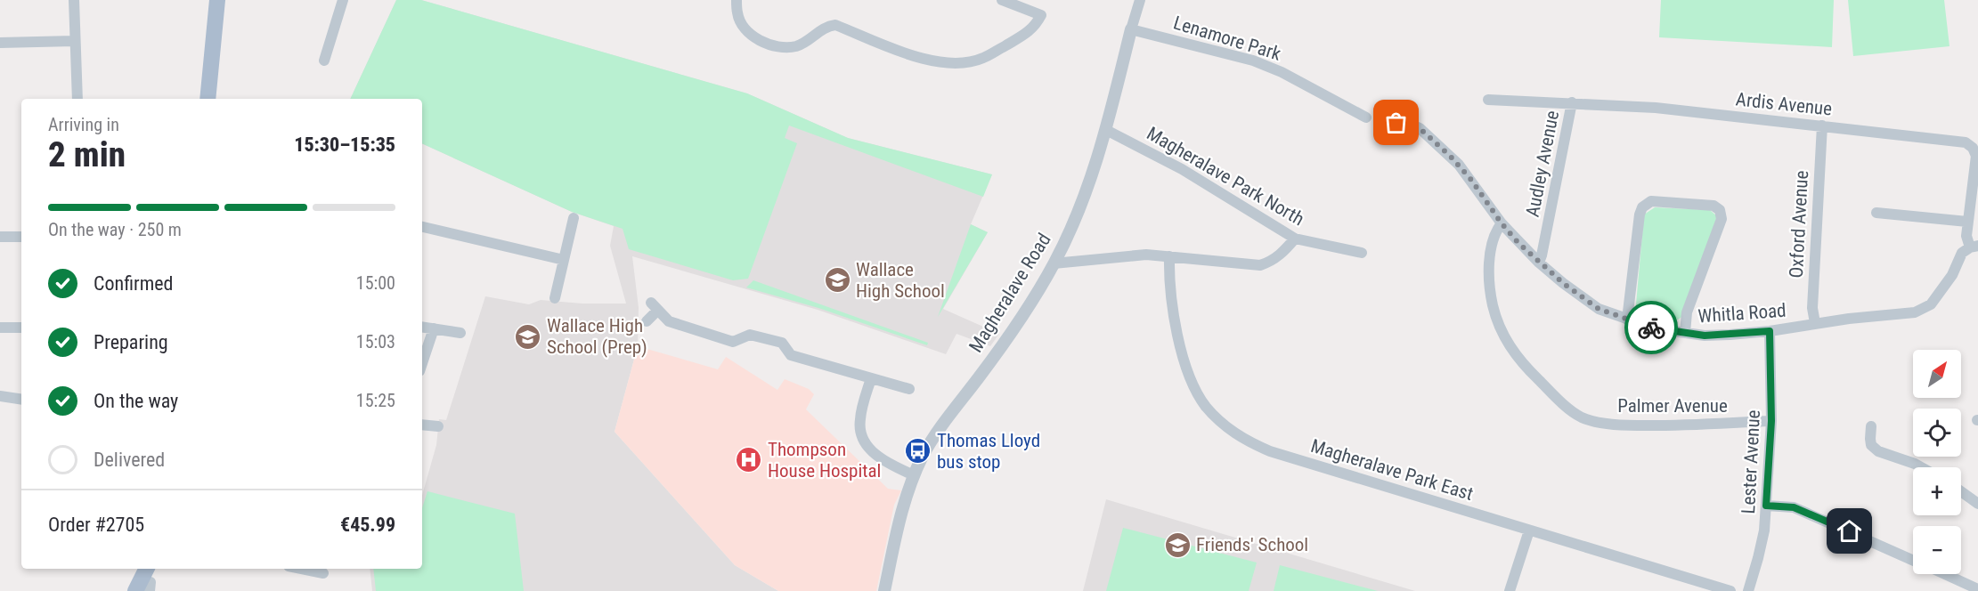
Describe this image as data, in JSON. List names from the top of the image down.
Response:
{
  "streets": {
    "street": [
      "Lenamore Park",
      "Ardis Avenue",
      "Audley Avenue",
      "Magheralave Park North",
      "Oxford Avenue",
      "Magheralave Road",
      "Whitla Road",
      "Palmer Avenue",
      "Lester Avenue",
      "Magheralave Park East"
    ]
  },
  "crossings": [
    ["Lenamore Park", "Magheralave Road"],
    ["Ardis Avenue", "Audley Avenue"],
    ["Ardis Avenue", "Oxford Avenue"],
    ["Ardis Avenue", "Whitla Road"],
    ["Audley Avenue", "Whitla Road"],
    ["Magheralave Park North", "Magheralave Road"],
    ["Oxford Avenue", "Whitla Road"],
    ["Whitla Road", "Palmer Avenue"],
    ["Whitla Road", "Lester Avenue"],
    ["Palmer Avenue", "Lester Avenue"]
  ],
  "places": {
    "school or university": ["Wallace High School", "Wallace High School (Prep)", "Friends' School"],
    "bus stop": ["Thomas Lloyd bus stop"],
    "hospital": ["Thompson House Hospital"]
  },
  "north": "top right",
  "page": {
    "heading": ["2 min", "Arriving in", "15:30–15:35"],
    "panel": ["Order #2705", "€45.99"],
    "bar": "On the way · 250 m",
    "list": [
      ["Confirmed", "15:00"],
      ["Preparing", "15:03"],
      ["On the way", "15:25"],
      "Delivered"
    ],
    "map_buttons": ["+", "−"]
  }
}
